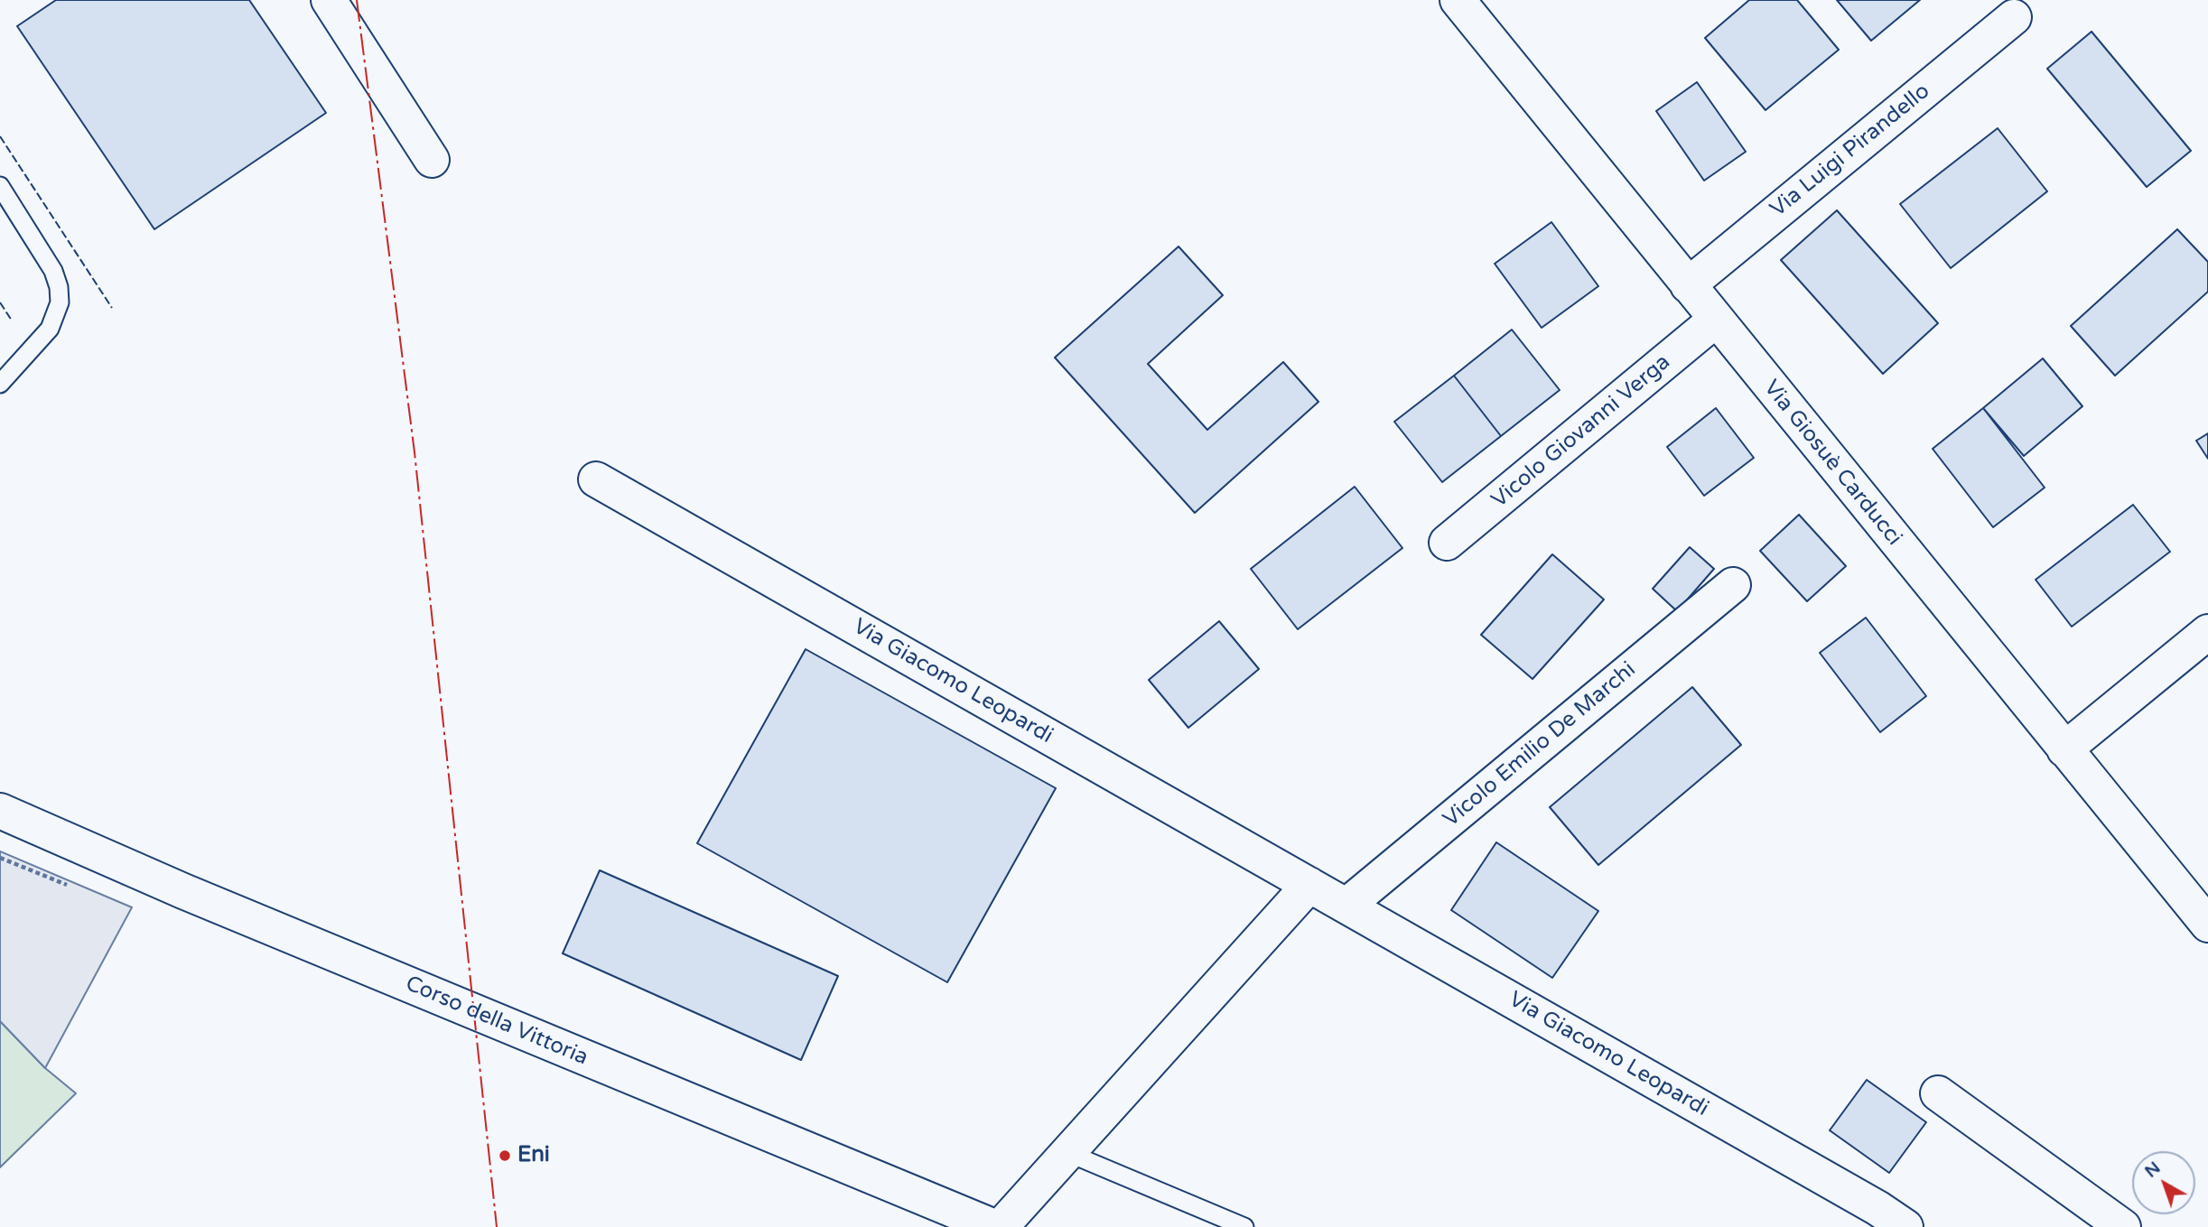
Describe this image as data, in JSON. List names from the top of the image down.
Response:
{
  "streets": {
    "street": [
      "Via Luigi Pirandello",
      "Vicolo Giovanni Verga",
      "Via Giosuè Carducci",
      "Via Giacomo Leopardi",
      "Vicolo Emilio De Marchi",
      "Corso della Vittoria"
    ]
  },
  "crossings": [
    ["Via Luigi Pirandello", "Via Giosuè Carducci"],
    ["Vicolo Giovanni Verga", "Via Giosuè Carducci"],
    ["Via Giacomo Leopardi", "Vicolo Emilio De Marchi"]
  ],
  "places": ["Eni"],
  "north": "top left"
}
